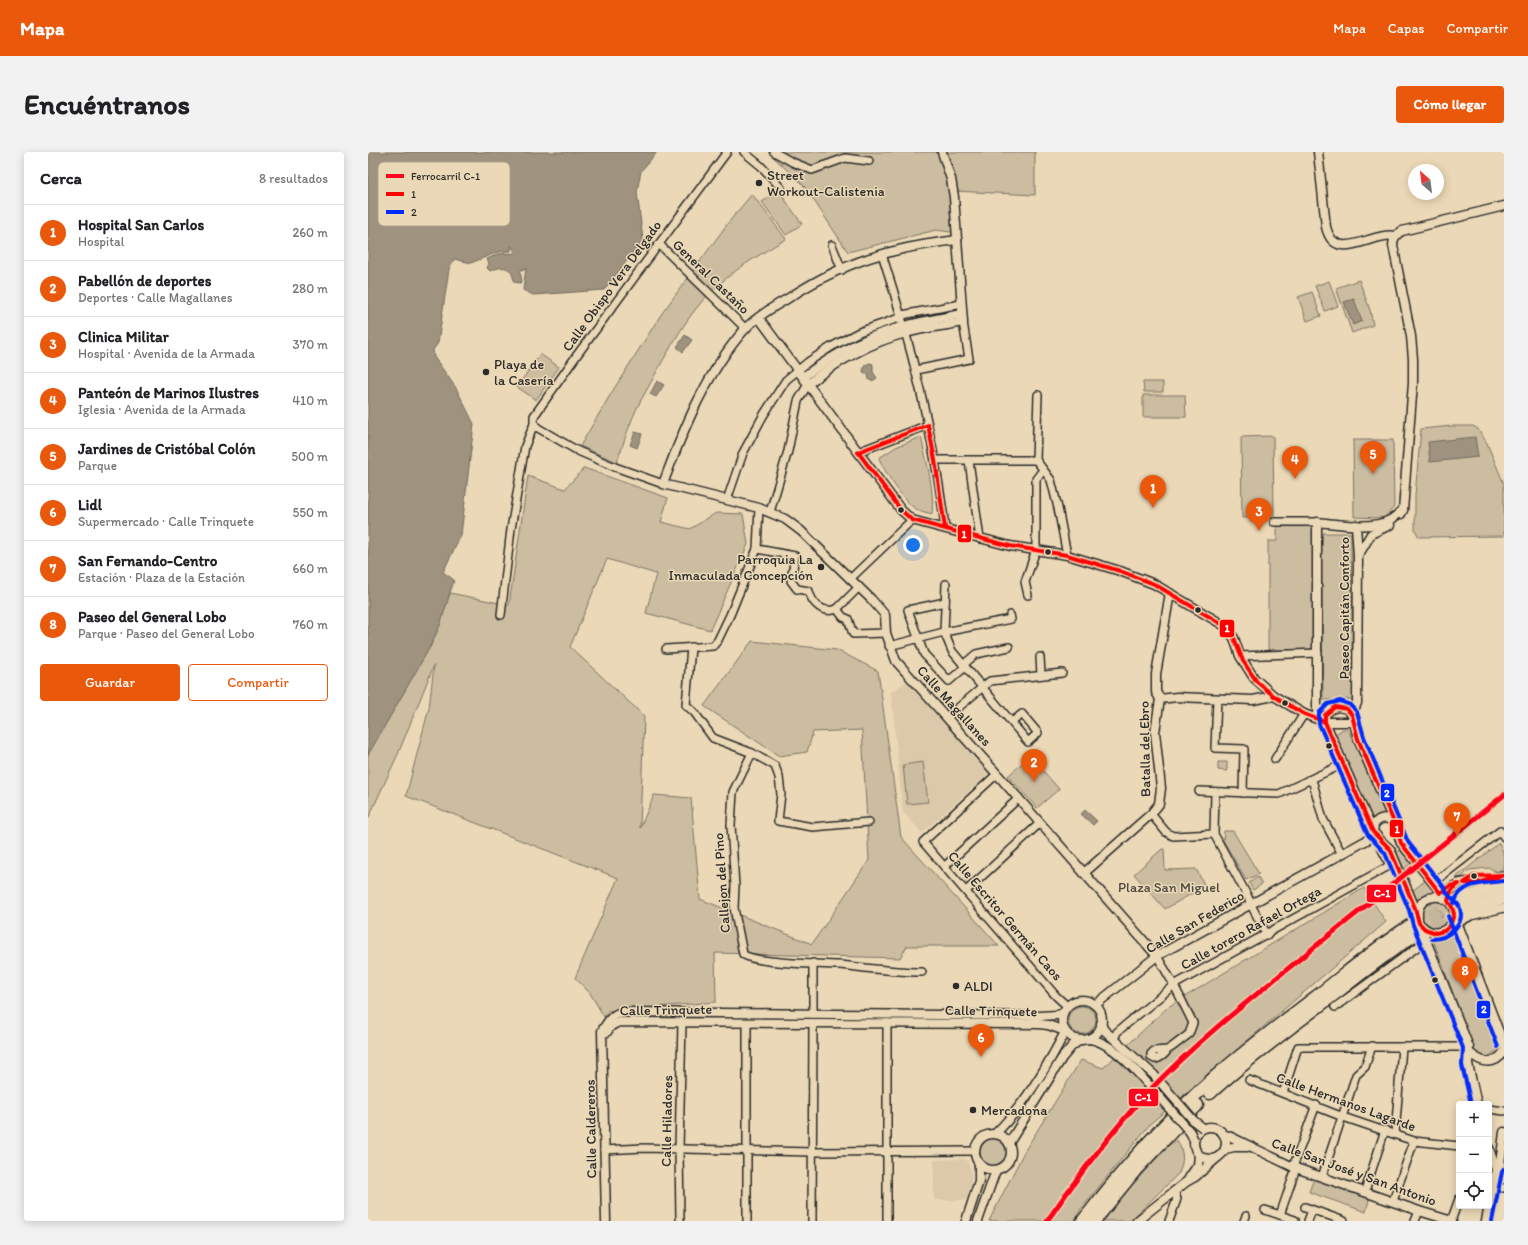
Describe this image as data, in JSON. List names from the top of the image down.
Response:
{
  "streets": {
    "street": [
      "General Castaño",
      "Calle Obispo Vera Delgado",
      "Paseo Capitán Conforto",
      "Calle Magallanes",
      "Batalla del Ebro",
      "Callejon del Pino",
      "Calle Escritor Germán Caos",
      "Calle San Federico",
      "Calle torero Rafael Ortega",
      "Calle Trinquete",
      "Calle Hermanos Lagarde",
      "Calle Hiladores",
      "Calle Caldereros",
      "Calle San José y San Antonio"
    ]
  },
  "crossings": [
    ["General Castaño", "Calle Obispo Vera Delgado"],
    ["Calle Magallanes", "Batalla del Ebro"],
    ["Calle Magallanes", "Calle Escritor Germán Caos"],
    ["Calle Magallanes", "Calle San Federico"],
    ["Calle Escritor Germán Caos", "Calle San Federico"],
    ["Calle Escritor Germán Caos", "Calle Trinquete"],
    ["Calle San Federico", "Calle torero Rafael Ortega"],
    ["Calle San Federico", "Calle Trinquete"],
    ["Calle Trinquete", "Calle Hiladores"],
    ["Calle Trinquete", "Calle Caldereros"]
  ],
  "parks": ["Plaza San Miguel"],
  "places": [
    "Street Workout-Calistenia",
    "Playa de la Casería",
    "Parroquia La Inmaculada Concepción",
    "ALDI",
    "Mercadona"
  ],
  "lines": ["transit line 1", "transit line 2", "rail line C-1"],
  "legend": ["Ferrocarril C-1", "1", "2"],
  "north": "top left",
  "page": {
    "header": "Mapa",
    "nav": ["Mapa", "Capas", "Compartir"],
    "buttons": [
      "Cómo llegar",
      ["Guardar", "Compartir"]
    ],
    "title": "Encuéntranos",
    "heading": ["Cerca", "8 resultados"],
    "list": [
      {
        "mark": "1",
        "name": "Hospital San Carlos",
        "note": "Hospital",
        "value": "260 m"
      },
      {
        "mark": "2",
        "name": "Pabellón de deportes",
        "note": "Deportes · Calle Magallanes",
        "value": "280 m"
      },
      {
        "mark": "3",
        "name": "Clinica Militar",
        "note": "Hospital · Avenida de la Armada",
        "value": "370 m"
      },
      {
        "mark": "4",
        "name": "Panteón de Marinos Ilustres",
        "note": "Iglesia · Avenida de la Armada",
        "value": "410 m"
      },
      {
        "mark": "5",
        "name": "Jardines de Cristóbal Colón",
        "note": "Parque",
        "value": "500 m"
      },
      {
        "mark": "6",
        "name": "Lidl",
        "note": "Supermercado · Calle Trinquete",
        "value": "550 m"
      },
      {
        "mark": "7",
        "name": "San Fernando-Centro",
        "note": "Estación · Plaza de la Estación",
        "value": "660 m"
      },
      {
        "mark": "8",
        "name": "Paseo del General Lobo",
        "note": "Parque · Paseo del General Lobo",
        "value": "760 m"
      }
    ],
    "pins": [
      "5",
      "4",
      "1",
      "3",
      "2",
      "7",
      "8",
      "6"
    ],
    "map_buttons": ["+", "−"]
  }
}
